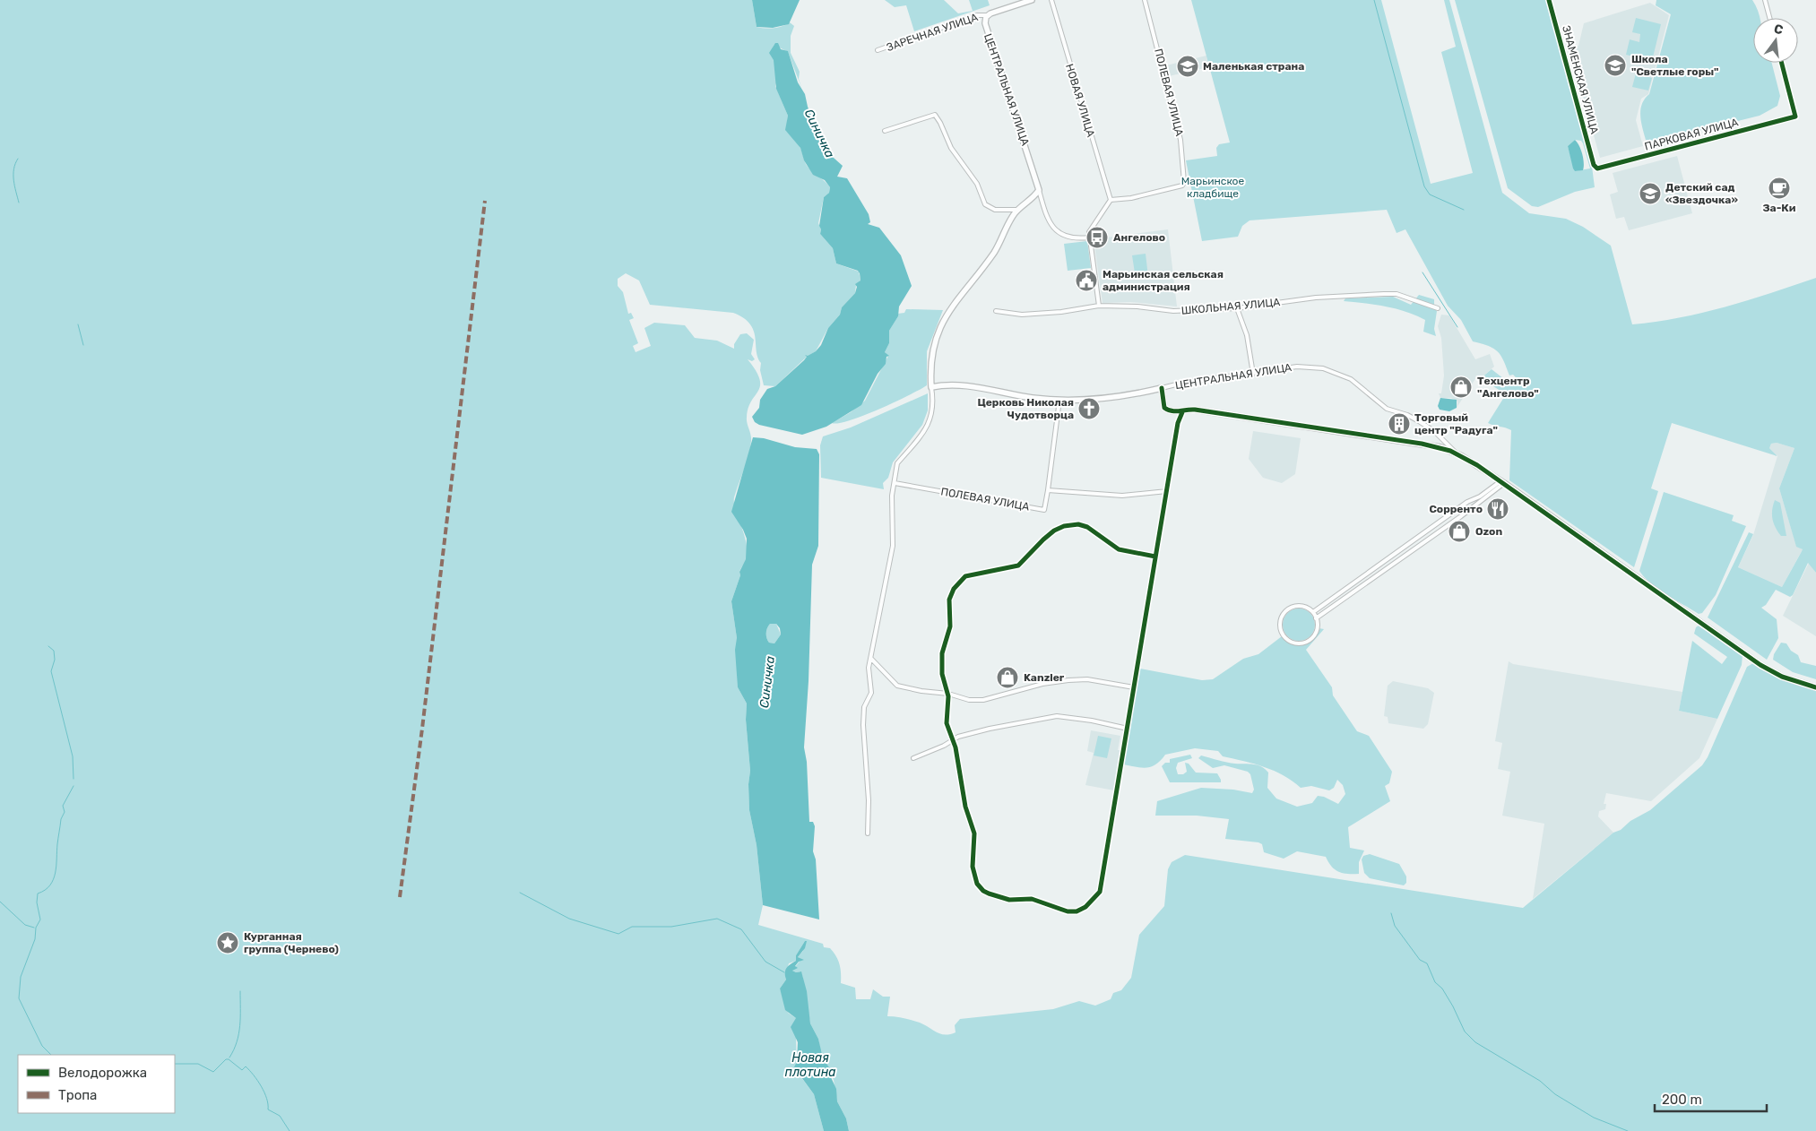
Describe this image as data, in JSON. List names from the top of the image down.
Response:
{
  "streets": {
    "street": [
      "ЗАРЕЧНАЯ УЛИЦА",
      "ЗНАМЕНСКАЯ УЛИЦА",
      "ЦЕНТРАЛЬНАЯ УЛИЦА",
      "ПОЛЕВАЯ УЛИЦА",
      "НОВАЯ УЛИЦА",
      "ПАРКОВАЯ УЛИЦА",
      "ШКОЛЬНАЯ УЛИЦА"
    ]
  },
  "crossings": [
    ["ЗАРЕЧНАЯ УЛИЦА", "ЦЕНТРАЛЬНАЯ УЛИЦА"],
    ["ЗНАМЕНСКАЯ УЛИЦА", "ПАРКОВАЯ УЛИЦА"],
    ["ПОЛЕВАЯ УЛИЦА", "НОВАЯ УЛИЦА"]
  ],
  "water": ["Синичка", "Новая плотина"],
  "parks": ["Марьинское кладбище"],
  "places": {
    "school or university": ["Школа \"Светлые горы\"", "Маленькая страна", "Детский сад «Звездочка»"],
    "cafe": ["За-Ки"],
    "bus stop": ["Ангелово"],
    "public building": ["Марьинская сельская администрация"],
    "shop": ["Техцентр \"Ангелово\"", "Ozon", "Kanzler"],
    "church": ["Церковь Николая Чудотворца"],
    "building": ["Торговый центр \"Радуга\""],
    "restaurant": ["Сорренто"],
    "place": ["Курганная группа (Чернево)"]
  },
  "legend": ["Велодорожка", "Тропа"],
  "scale_bar": "200 m",
  "north": "top"
}
